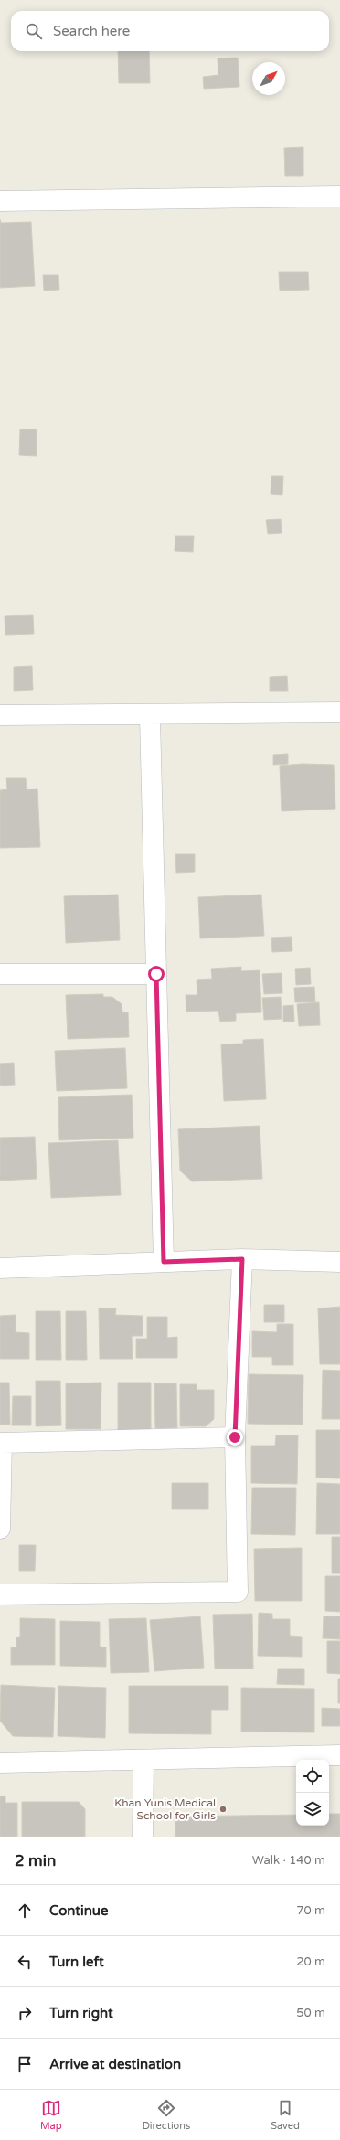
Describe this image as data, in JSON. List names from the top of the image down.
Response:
{
  "places": ["Khan Yunis Medical School for Girls"],
  "north": "top right",
  "page": {
    "search": "Search here",
    "heading": ["2 min", "Walk · 140 m"],
    "list": [
      ["Continue", "70 m"],
      ["Turn left", "20 m"],
      ["Turn right", "50 m"],
      "Arrive at destination"
    ],
    "nav": ["Map", "Directions", "Saved"]
  }
}
